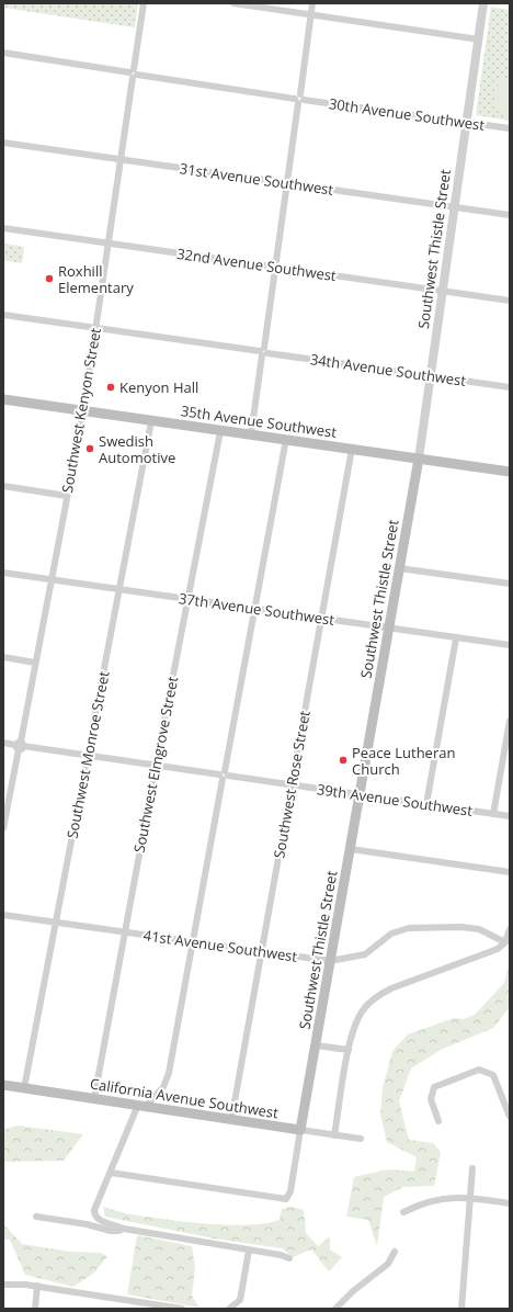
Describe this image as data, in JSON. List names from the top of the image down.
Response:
{
  "streets": {
    "main road": ["Southwest Thistle Street", "35th Avenue Southwest", "California Avenue Southwest"],
    "street": [
      "30th Avenue Southwest",
      "31st Avenue Southwest",
      "32nd Avenue Southwest",
      "34th Avenue Southwest",
      "Southwest Kenyon Street",
      "37th Avenue Southwest",
      "Southwest Monroe Street",
      "Southwest Elmgrove Street",
      "Southwest Rose Street",
      "39th Avenue Southwest",
      "41st Avenue Southwest"
    ]
  },
  "crossings": [
    ["30th Avenue Southwest", "Southwest Thistle Street"],
    ["30th Avenue Southwest", "Southwest Kenyon Street"],
    ["31st Avenue Southwest", "Southwest Thistle Street"],
    ["31st Avenue Southwest", "Southwest Kenyon Street"],
    ["Southwest Thistle Street", "32nd Avenue Southwest"],
    ["Southwest Thistle Street", "34th Avenue Southwest"],
    ["Southwest Thistle Street", "35th Avenue Southwest"],
    ["Southwest Thistle Street", "37th Avenue Southwest"],
    ["Southwest Thistle Street", "39th Avenue Southwest"],
    ["Southwest Thistle Street", "41st Avenue Southwest"],
    ["Southwest Thistle Street", "California Avenue Southwest"],
    ["32nd Avenue Southwest", "Southwest Kenyon Street"],
    ["34th Avenue Southwest", "Southwest Kenyon Street"],
    ["Southwest Kenyon Street", "35th Avenue Southwest"],
    ["Southwest Kenyon Street", "37th Avenue Southwest"],
    ["Southwest Kenyon Street", "39th Avenue Southwest"],
    ["35th Avenue Southwest", "Southwest Monroe Street"],
    ["35th Avenue Southwest", "Southwest Elmgrove Street"],
    ["35th Avenue Southwest", "Southwest Rose Street"],
    ["37th Avenue Southwest", "Southwest Monroe Street"],
    ["37th Avenue Southwest", "Southwest Elmgrove Street"],
    ["37th Avenue Southwest", "Southwest Rose Street"],
    ["Southwest Monroe Street", "39th Avenue Southwest"],
    ["Southwest Monroe Street", "41st Avenue Southwest"],
    ["Southwest Monroe Street", "California Avenue Southwest"],
    ["Southwest Elmgrove Street", "39th Avenue Southwest"],
    ["Southwest Elmgrove Street", "41st Avenue Southwest"],
    ["Southwest Elmgrove Street", "California Avenue Southwest"],
    ["Southwest Rose Street", "39th Avenue Southwest"],
    ["Southwest Rose Street", "41st Avenue Southwest"],
    ["Southwest Rose Street", "California Avenue Southwest"]
  ],
  "places": [
    "Roxhill Elementary",
    "Kenyon Hall",
    "Swedish Automotive",
    "Peace Lutheran Church"
  ]
}
